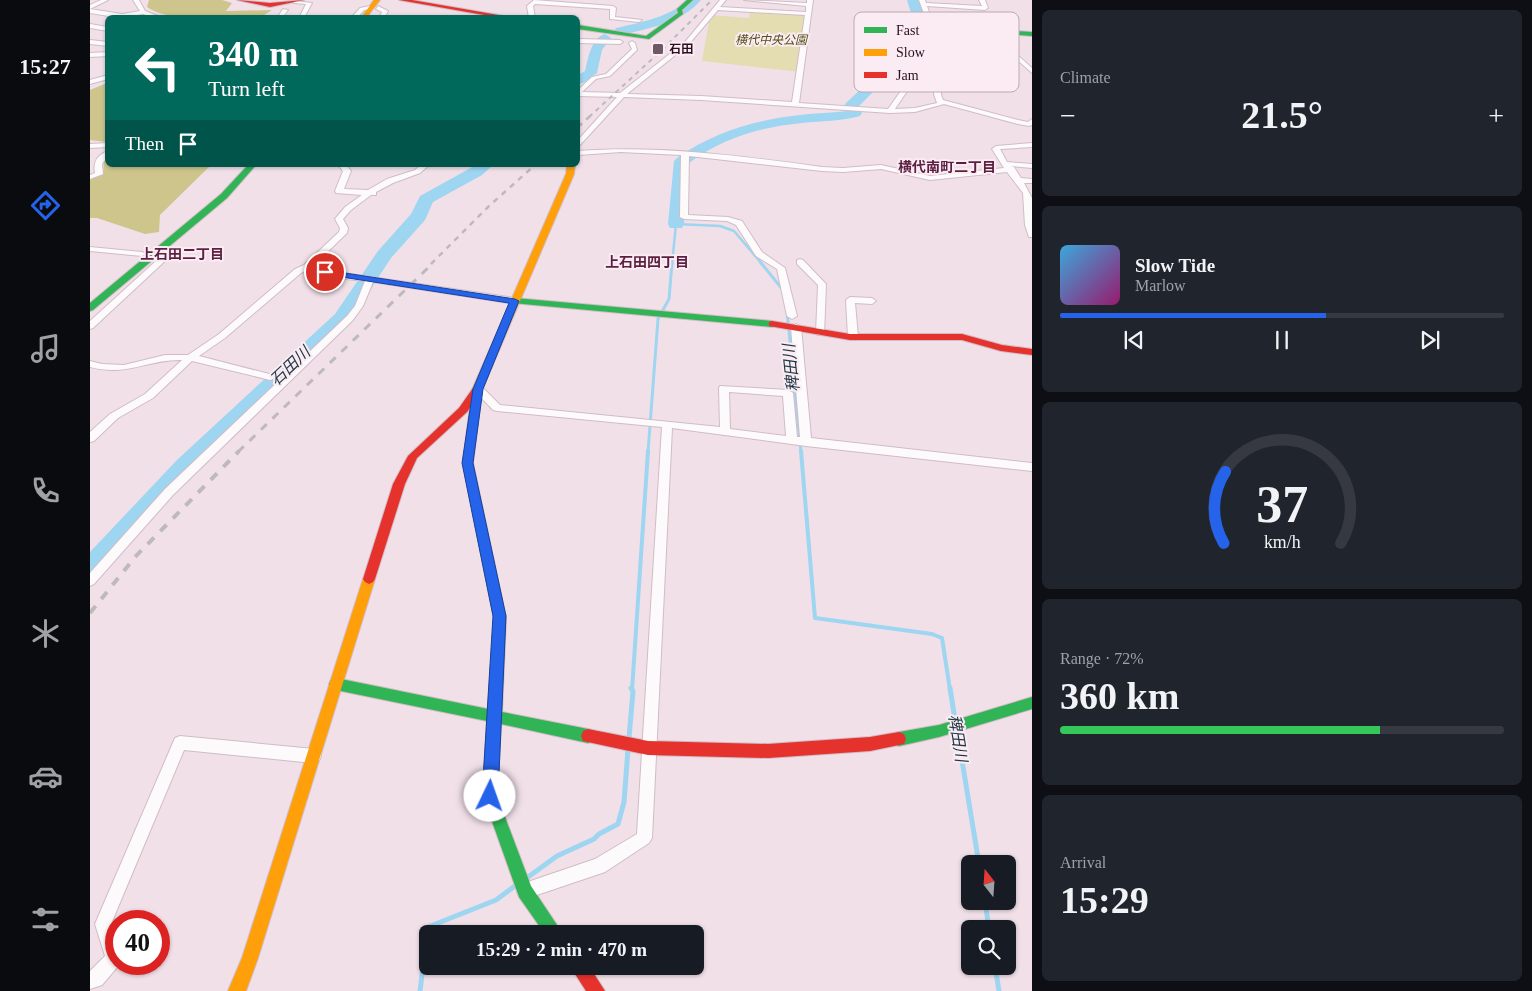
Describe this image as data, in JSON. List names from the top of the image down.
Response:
{
  "districts": ["横代南町二丁目", "上石田二丁目", "上石田四丁目"],
  "water": ["石田川", "稗田川"],
  "parks": ["横代中央公園"],
  "places": {
    "transit": ["石田"]
  },
  "legend": ["Fast", "Slow", "Jam"],
  "north": "top",
  "page": {
    "tabs": "15:27",
    "tile": [
      "Climate",
      ["Range · 72%", "360 km"],
      ["Arrival", "15:29"]
    ],
    "turn": ["340 m", "Turn left"],
    "heat": ["−", "21.5°", "+"],
    "then": "Then",
    "song": ["Slow Tide", "Marlow"],
    "limit": "40",
    "trip": "15:29 · 2 min · 470 m",
    "gauge": ["37", "km/h"]
  }
}
